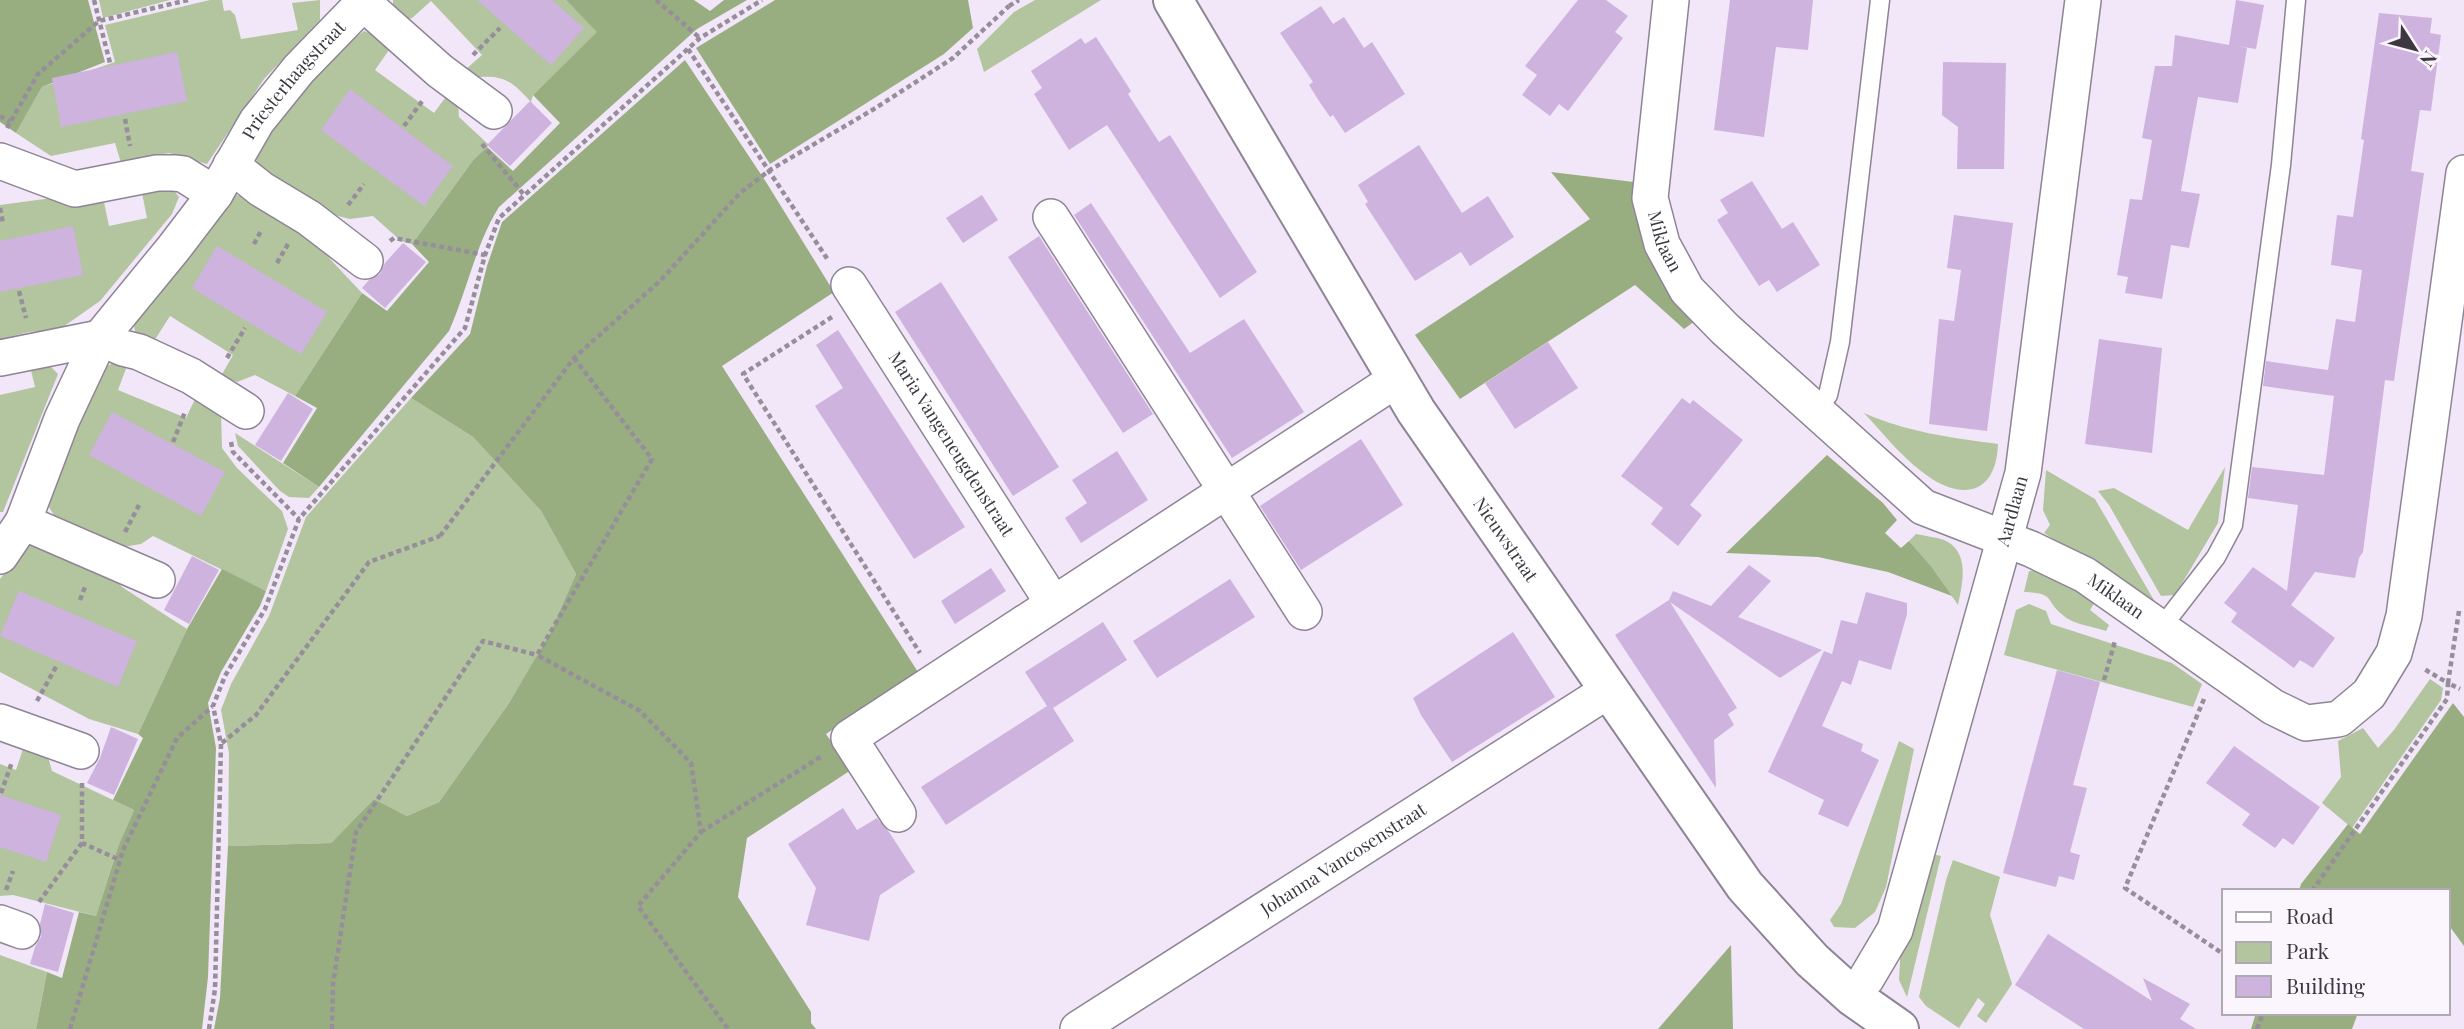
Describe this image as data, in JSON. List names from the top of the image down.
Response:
{
  "streets": {
    "street": [
      "Priesterhaagstraat",
      "Miklaan",
      "Maria Vangeneugdenstraat",
      "Aardlaan",
      "Nieuwstraat",
      "Johanna Vancosenstraat"
    ]
  },
  "crossings": [
    ["Miklaan", "Aardlaan"],
    ["Aardlaan", "Nieuwstraat"],
    ["Nieuwstraat", "Johanna Vancosenstraat"]
  ],
  "legend": ["Road", "Park", "Building"],
  "north": "bottom right"
}
